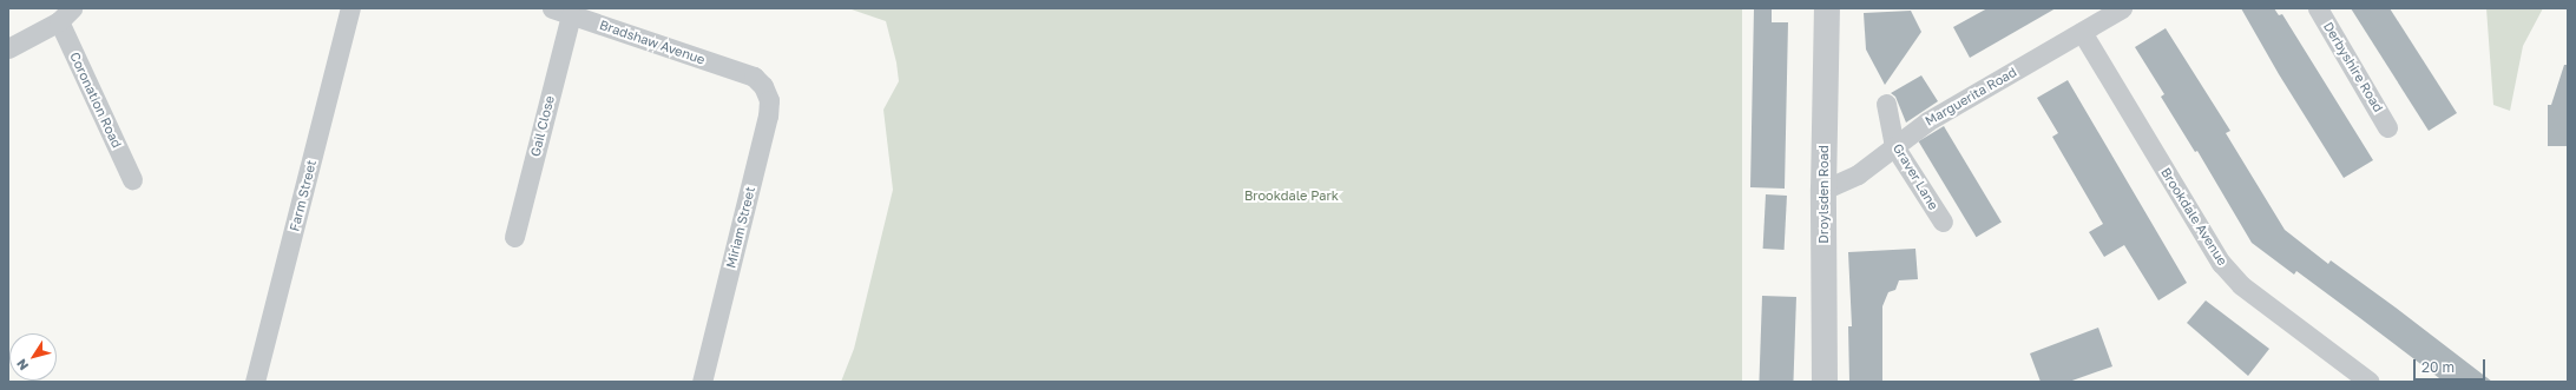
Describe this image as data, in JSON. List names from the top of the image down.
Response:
{
  "streets": {
    "street": [
      "Bradshaw Avenue",
      "Derbyshire Road",
      "Marguerita Road",
      "Coronation Road",
      "Gail Close",
      "Graver Lane",
      "Droylsden Road",
      "Farm Street",
      "Brookdale Avenue",
      "Miriam Street"
    ]
  },
  "crossings": [
    ["Bradshaw Avenue", "Gail Close"],
    ["Bradshaw Avenue", "Miriam Street"],
    ["Marguerita Road", "Graver Lane"],
    ["Marguerita Road", "Droylsden Road"],
    ["Marguerita Road", "Brookdale Avenue"]
  ],
  "parks": ["Brookdale Park"],
  "scale_bar": "20 m",
  "north": "bottom left"
}
